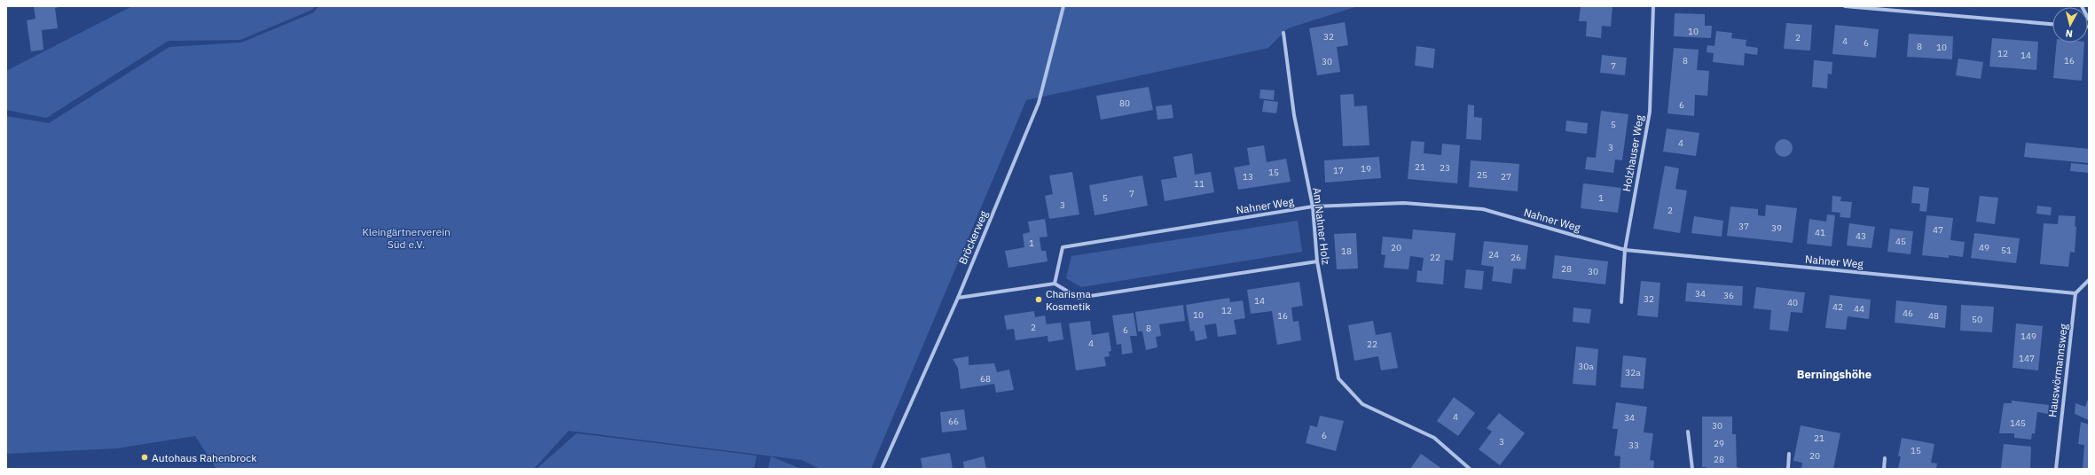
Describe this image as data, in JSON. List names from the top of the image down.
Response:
{
  "streets": {
    "street": [
      "Holzhauser Weg",
      "Nahner Weg",
      "Am Nahner Holz",
      "Bröckerweg",
      "Hauswörmannsweg"
    ]
  },
  "crossings": [
    ["Holzhauser Weg", "Nahner Weg"],
    ["Nahner Weg", "Am Nahner Holz"],
    ["Nahner Weg", "Hauswörmannsweg"]
  ],
  "districts": ["Berningshöhe"],
  "parks": ["Kleingärtnerverein Süd e.V."],
  "places": ["Charisma Kosmetik", "Autohaus Rahenbrock"],
  "house_numbers": [
    "10",
    "32",
    "2",
    "4",
    "6",
    "8",
    "10",
    "12",
    "14",
    "8",
    "16",
    "30",
    "7",
    "80",
    "6",
    "5",
    "4",
    "3",
    "21",
    "23",
    "19",
    "17",
    "15",
    "25",
    "13",
    "27",
    "11",
    "7",
    "5",
    "1",
    "3",
    "2",
    "37",
    "39",
    "47",
    "41",
    "43",
    "45",
    "1",
    "20",
    "49",
    "51",
    "18",
    "24",
    "22",
    "26",
    "28",
    "30",
    "34",
    "36",
    "32",
    "14",
    "40",
    "42",
    "44",
    "12",
    "46",
    "10",
    "16",
    "48",
    "50",
    "2",
    "8",
    "6",
    "149",
    "4",
    "22",
    "147",
    "30a",
    "32a",
    "68",
    "4",
    "34",
    "66",
    "145",
    "30",
    "6",
    "21",
    "3",
    "29",
    "33",
    "15",
    "20",
    "28"
  ],
  "north": "bottom"
}
